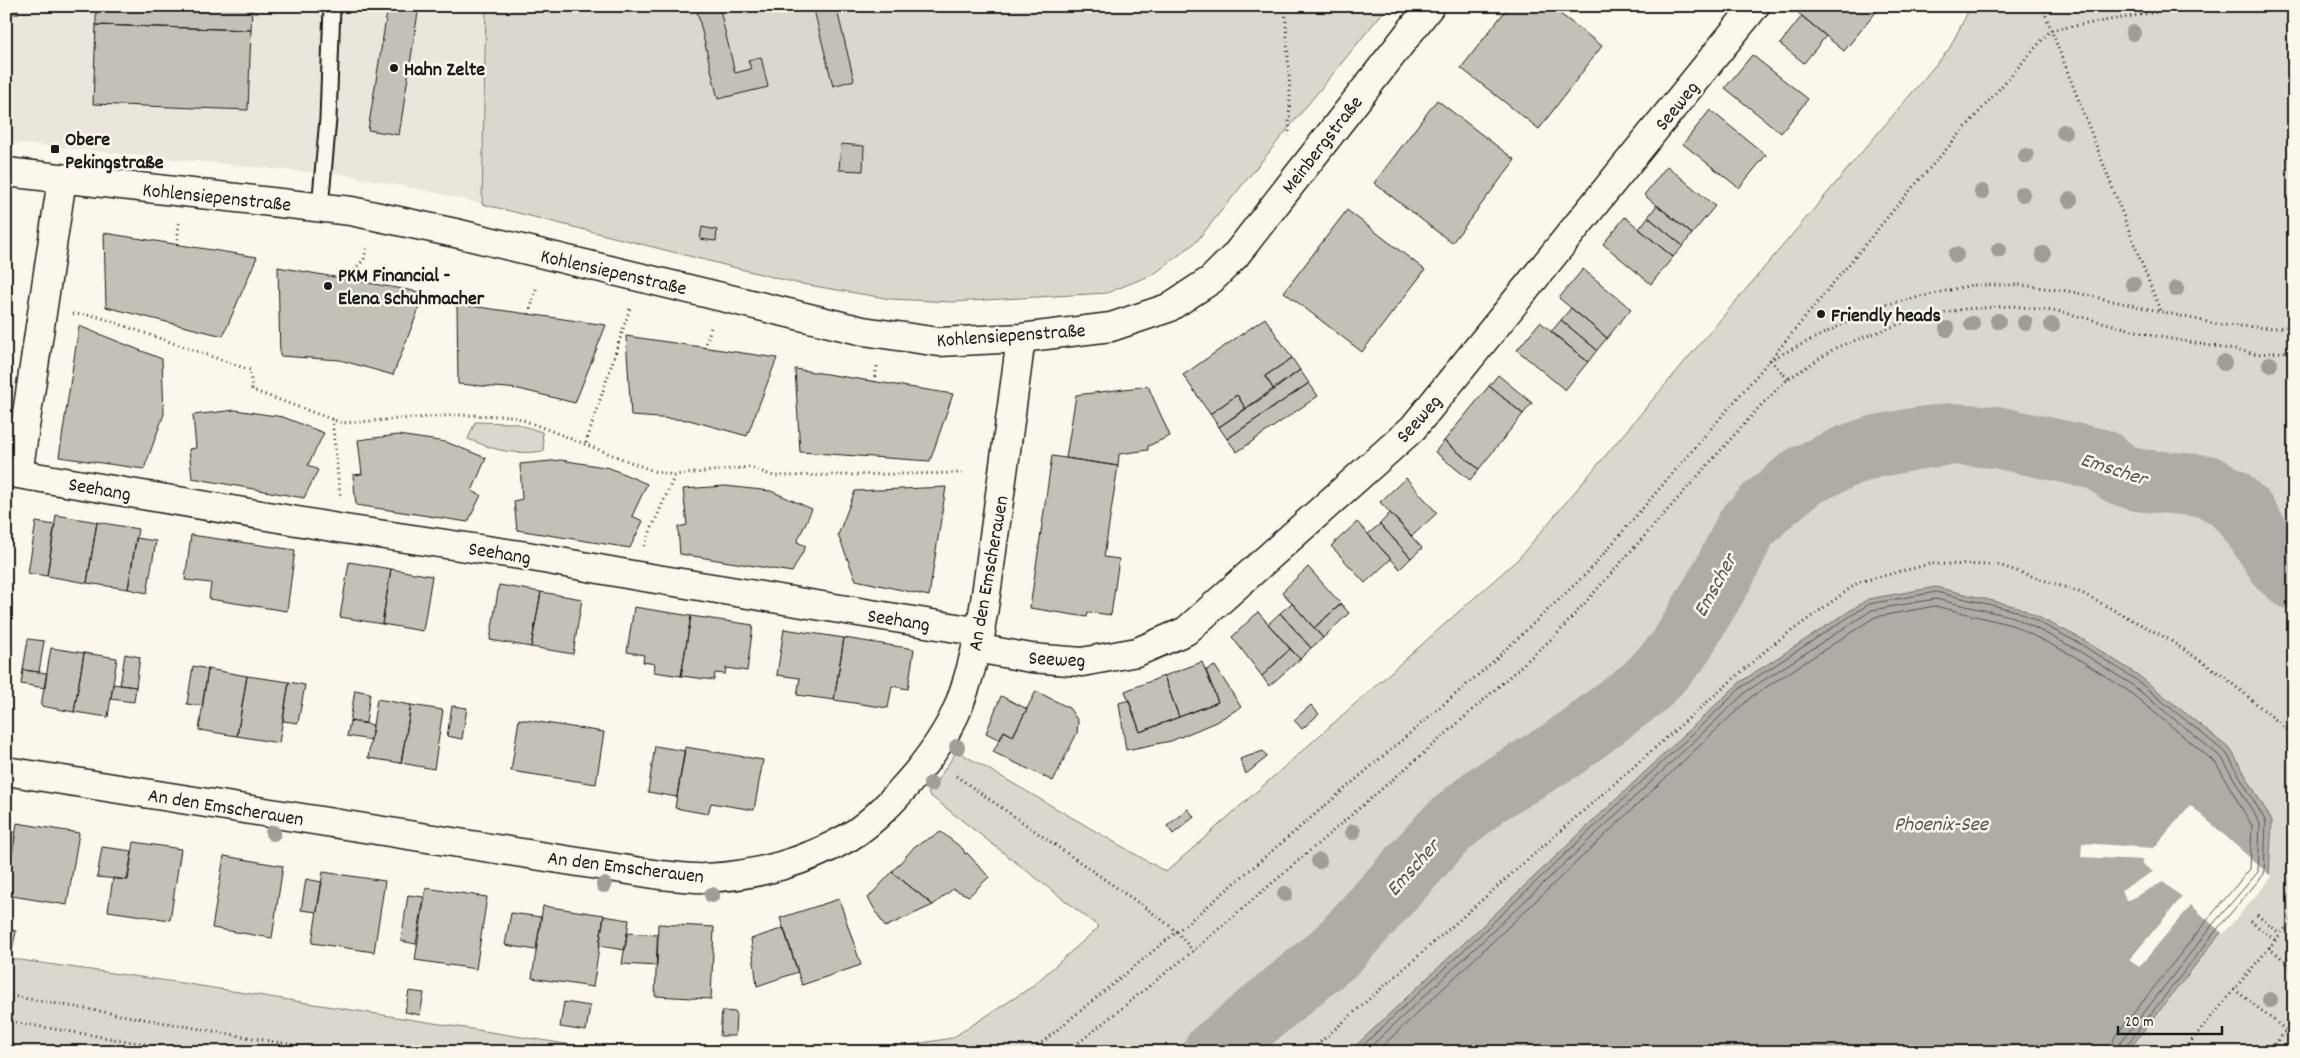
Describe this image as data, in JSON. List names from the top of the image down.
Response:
{
  "streets": {
    "street": [
      "Seeweg",
      "Meinbergstraße",
      "Kohlensiepenstraße",
      "Seehang",
      "An den Emscherauen"
    ]
  },
  "crossings": [
    ["Seeweg", "Seehang"],
    ["Seeweg", "An den Emscherauen"],
    ["Meinbergstraße", "Kohlensiepenstraße"],
    ["Kohlensiepenstraße", "An den Emscherauen"],
    ["Seehang", "An den Emscherauen"]
  ],
  "water": ["Emscher", "Phoenix-See"],
  "places": {
    "other": ["Hahn Zelte", "PKM Financial - Elena Schuhmacher", "Friendly heads"],
    "transit": ["Obere Pekingstraße"]
  },
  "scale_bar": "20 m"
}
